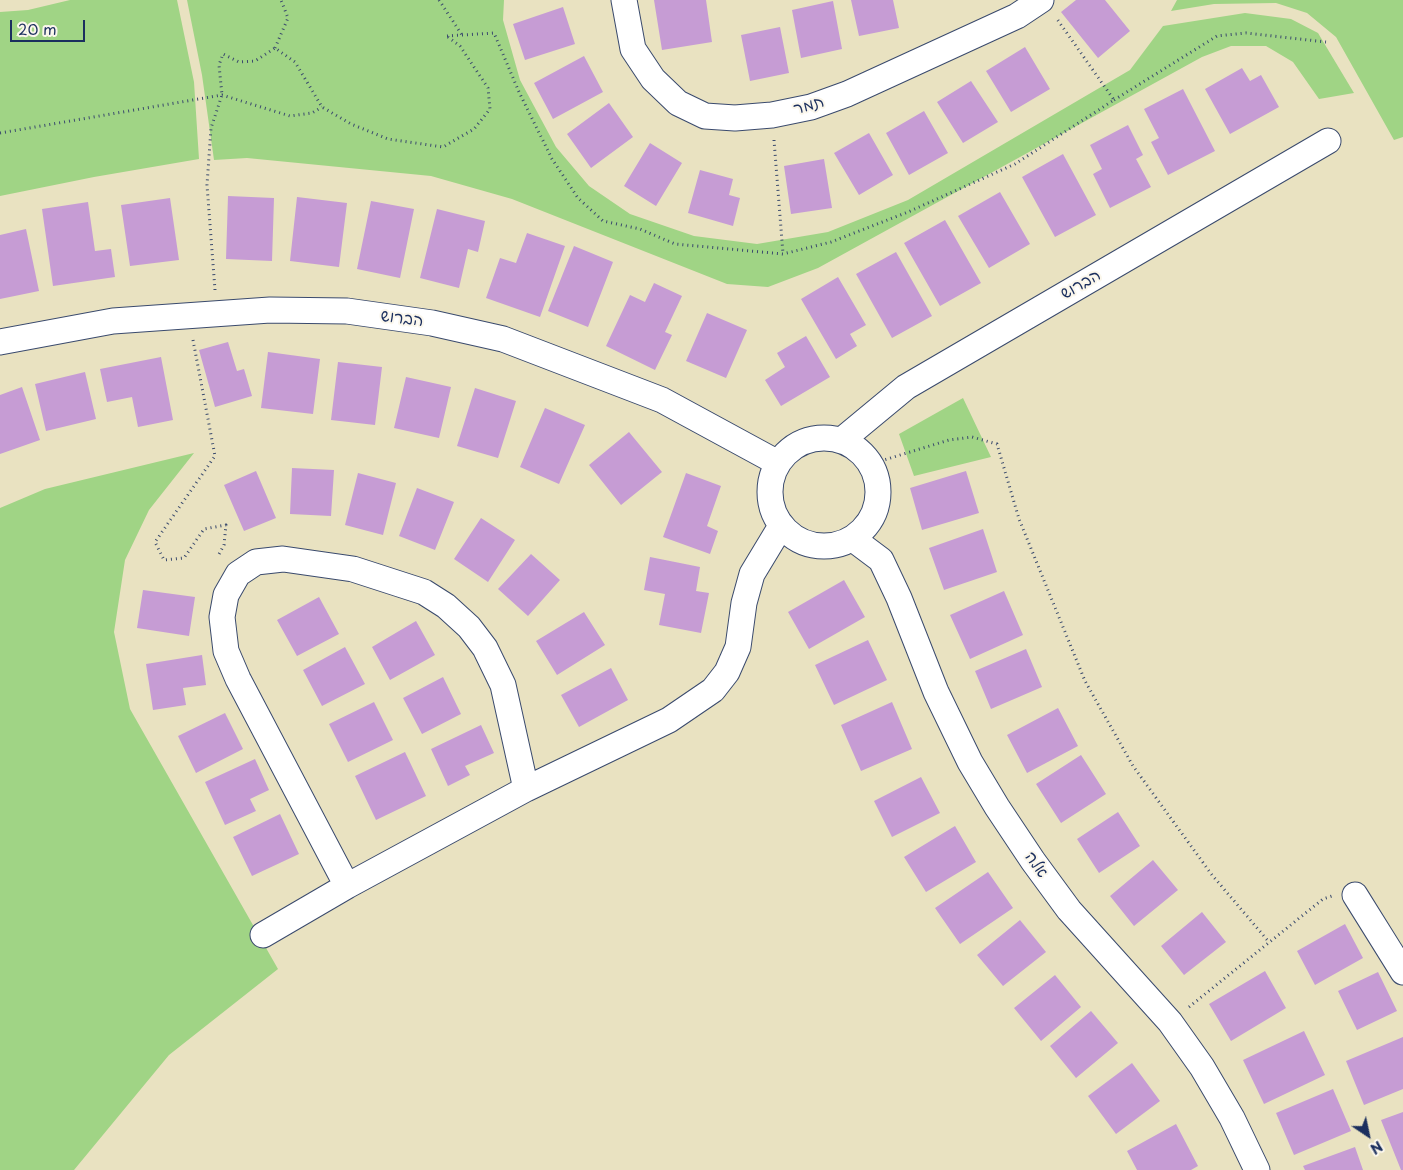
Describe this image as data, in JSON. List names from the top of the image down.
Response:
{
  "streets": {
    "street": ["תמר", "הברוש", "אלה"]
  },
  "crossings": [
    ["הברוש", "אלה"]
  ],
  "scale_bar": "20 m",
  "north": "bottom right"
}
